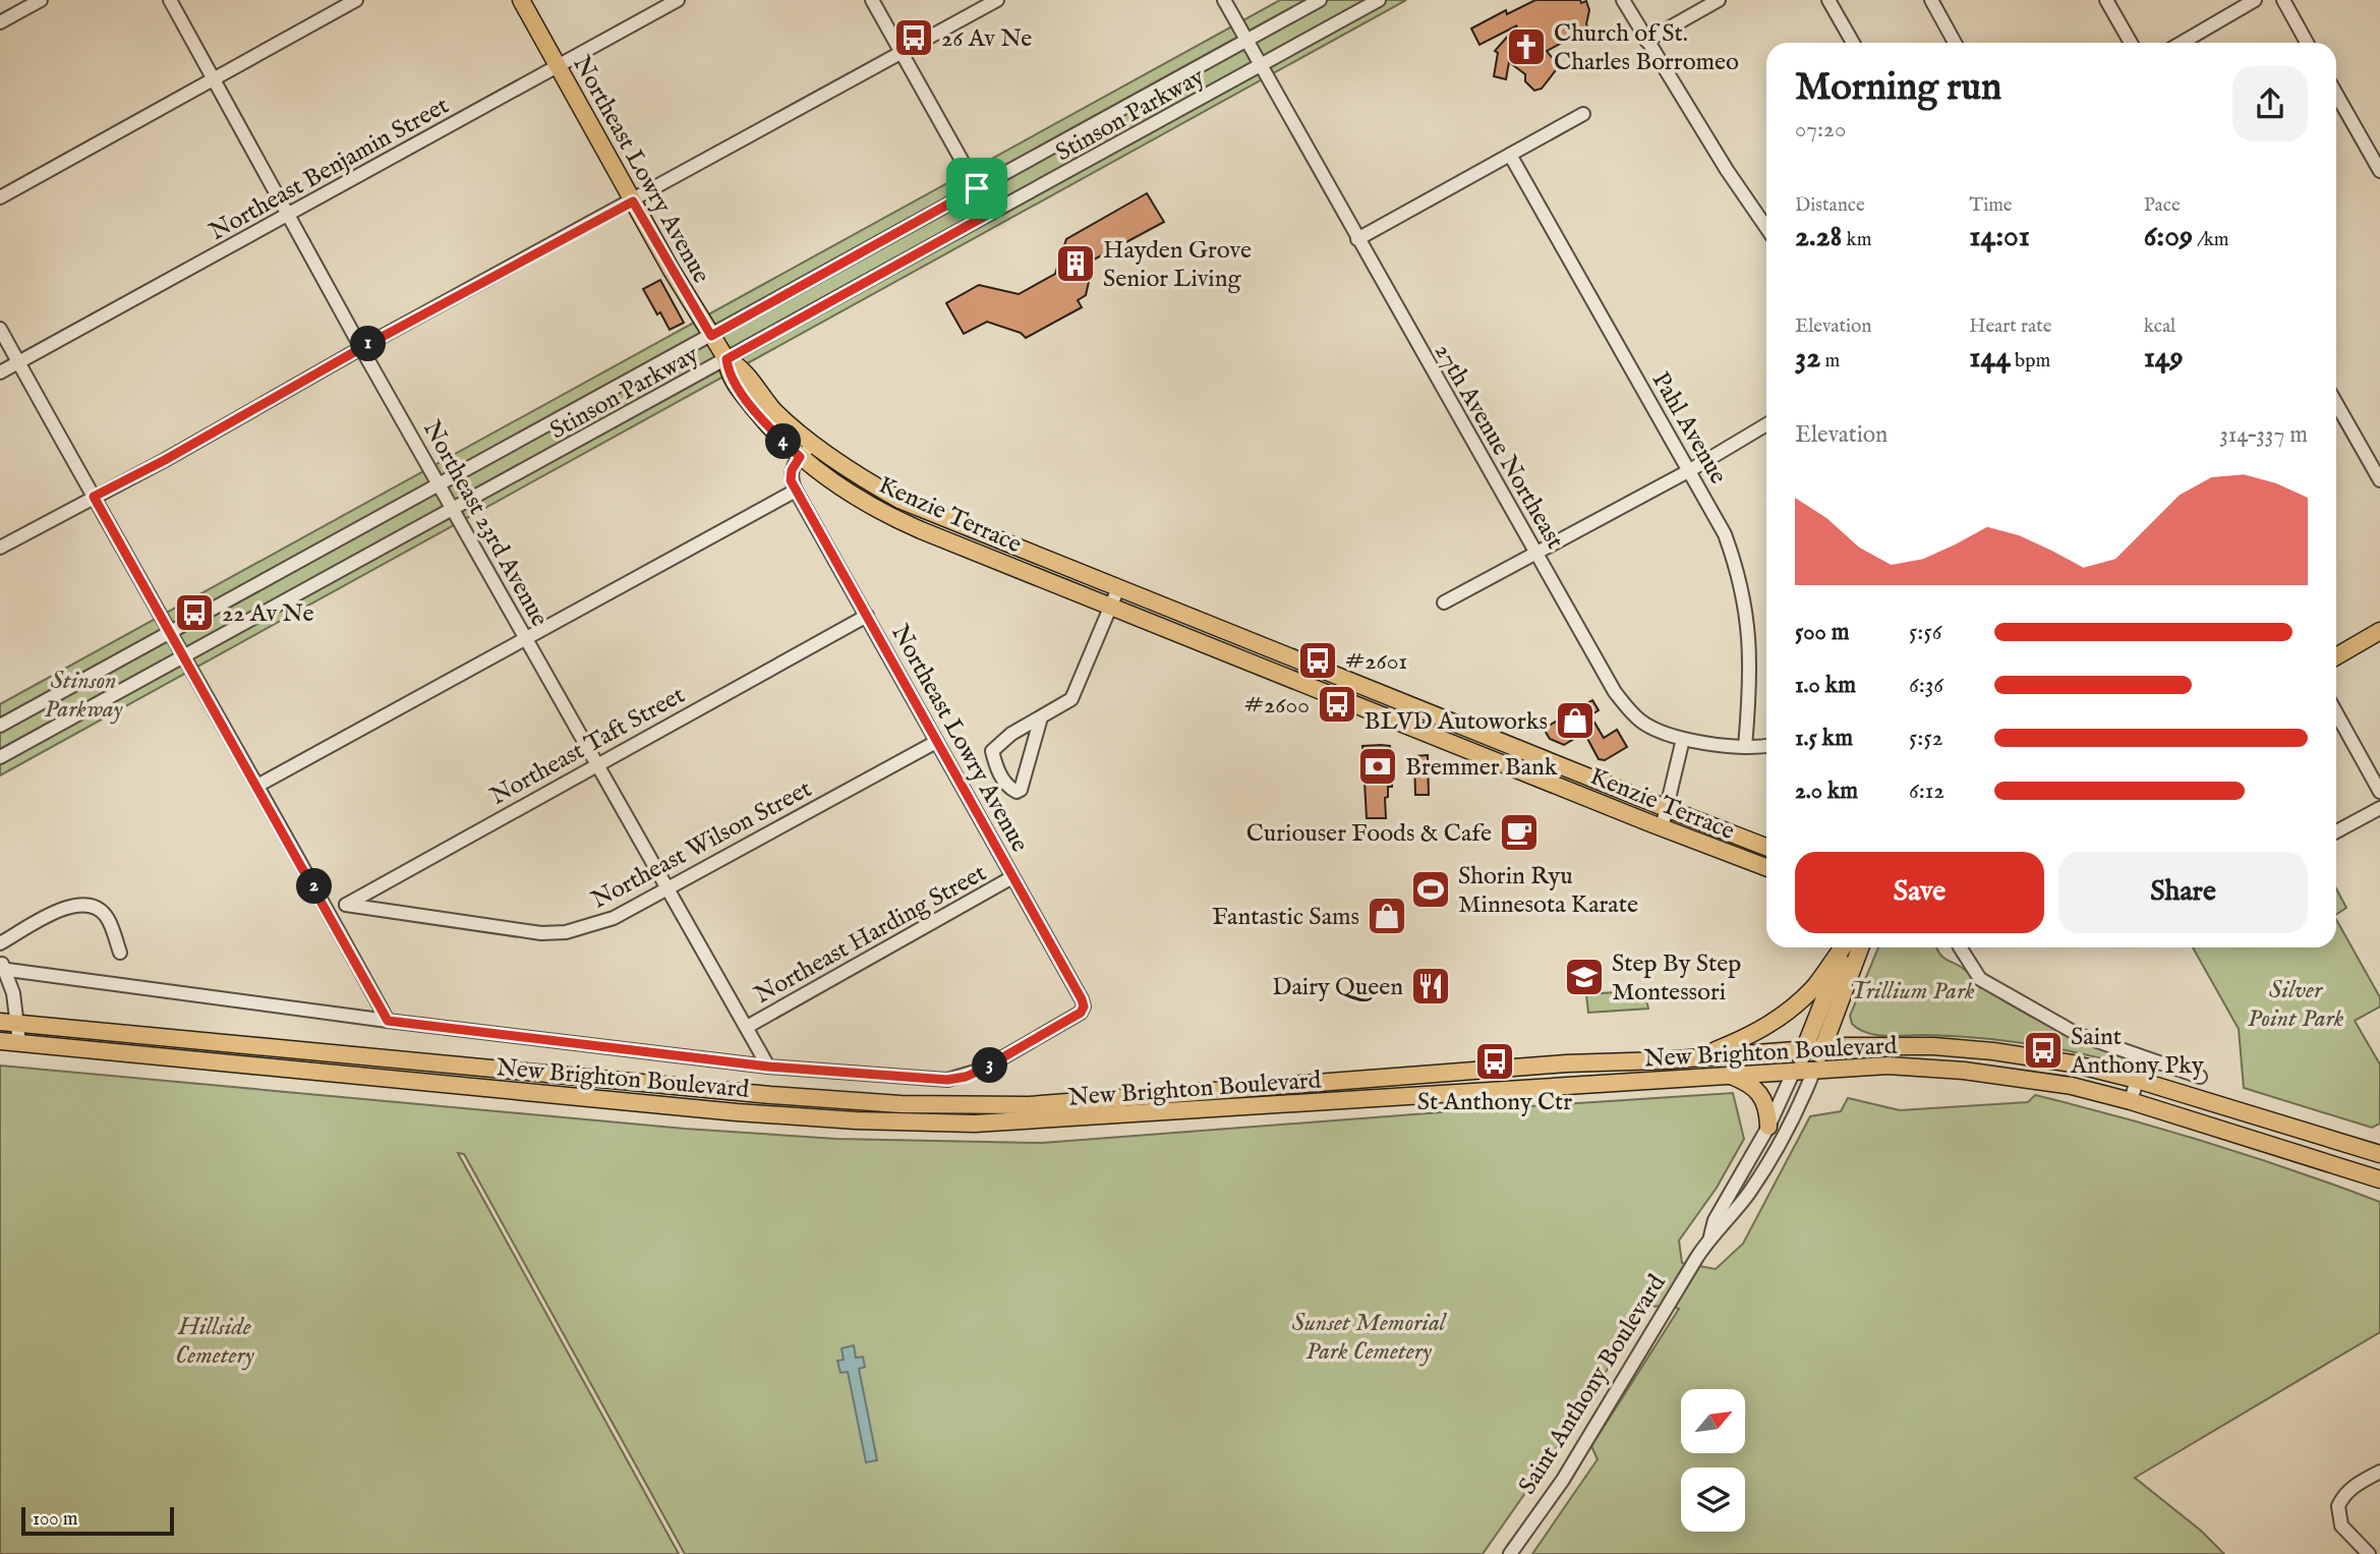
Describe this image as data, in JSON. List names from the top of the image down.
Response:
{
  "streets": {
    "main road": [
      "Northeast Lowry Avenue",
      "Kenzie Terrace",
      "New Brighton Boulevard",
      "Saint Anthony Boulevard"
    ],
    "street": [
      "Stinson Parkway",
      "Northeast Benjamin Street",
      "Pahl Avenue",
      "27th Avenue Northeast",
      "Northeast 23rd Avenue",
      "Northeast Taft Street",
      "Northeast Wilson Street",
      "Northeast Harding Street"
    ]
  },
  "crossings": [
    ["Stinson Parkway", "Northeast Lowry Avenue"],
    ["Stinson Parkway", "27th Avenue Northeast"],
    ["Stinson Parkway", "Kenzie Terrace"],
    ["Stinson Parkway", "Northeast 23rd Avenue"],
    ["Northeast Benjamin Street", "Northeast Lowry Avenue"],
    ["Northeast Benjamin Street", "Northeast 23rd Avenue"],
    ["Northeast Lowry Avenue", "Kenzie Terrace"],
    ["Northeast Lowry Avenue", "Northeast Taft Street"],
    ["Northeast Lowry Avenue", "Northeast Wilson Street"],
    ["Northeast Lowry Avenue", "Northeast Harding Street"],
    ["Northeast Lowry Avenue", "New Brighton Boulevard"],
    ["Pahl Avenue", "27th Avenue Northeast"],
    ["Northeast 23rd Avenue", "Northeast Taft Street"],
    ["Northeast 23rd Avenue", "Northeast Wilson Street"],
    ["Northeast 23rd Avenue", "Northeast Harding Street"],
    ["Northeast 23rd Avenue", "New Brighton Boulevard"],
    ["Northeast Taft Street", "Northeast Wilson Street"],
    ["New Brighton Boulevard", "Saint Anthony Boulevard"]
  ],
  "parks": [
    "Stinson Parkway",
    "Silver Point Park",
    "Trillium Park",
    "Sunset Memorial Park Cemetery",
    "Hillside Cemetery"
  ],
  "places": {
    "bus stop": [
      "26 Av Ne",
      "22 Av Ne",
      "#2601",
      "#2600",
      "Saint Anthony Pky",
      "St Anthony Ctr"
    ],
    "church": ["Church of St. Charles Borromeo"],
    "building": ["Hayden Grove Senior Living"],
    "shop": ["BLVD Autoworks", "Fantastic Sams"],
    "bank": ["Bremmer Bank"],
    "cafe": ["Curiouser Foods & Cafe"],
    "sports": ["Shorin Ryu Minnesota Karate"],
    "school or university": ["Step By Step Montessori"],
    "restaurant": ["Dairy Queen"]
  },
  "scale_bar": "100 m",
  "north": "top right",
  "page": {
    "heading": ["Morning run", "07:20"],
    "stats": [
      ["Distance", "2.28 km"],
      ["Time", "14:01"],
      ["Pace", "6:09 /km"],
      ["Elevation", "32 m"],
      ["Heart rate", "144 bpm"],
      ["kcal", "149"]
    ],
    "pins": [
      "1",
      "4",
      "2",
      "3"
    ],
    "chart": ["Elevation", "314–337 m"],
    "list": [
      {
        "name": "500 m",
        "note": "5:56"
      },
      {
        "name": "1.0 km",
        "note": "6:36"
      },
      {
        "name": "1.5 km",
        "note": "5:52"
      },
      {
        "name": "2.0 km",
        "note": "6:12"
      }
    ],
    "buttons": ["Save", "Share"],
    "scale": "100 m"
  }
}
